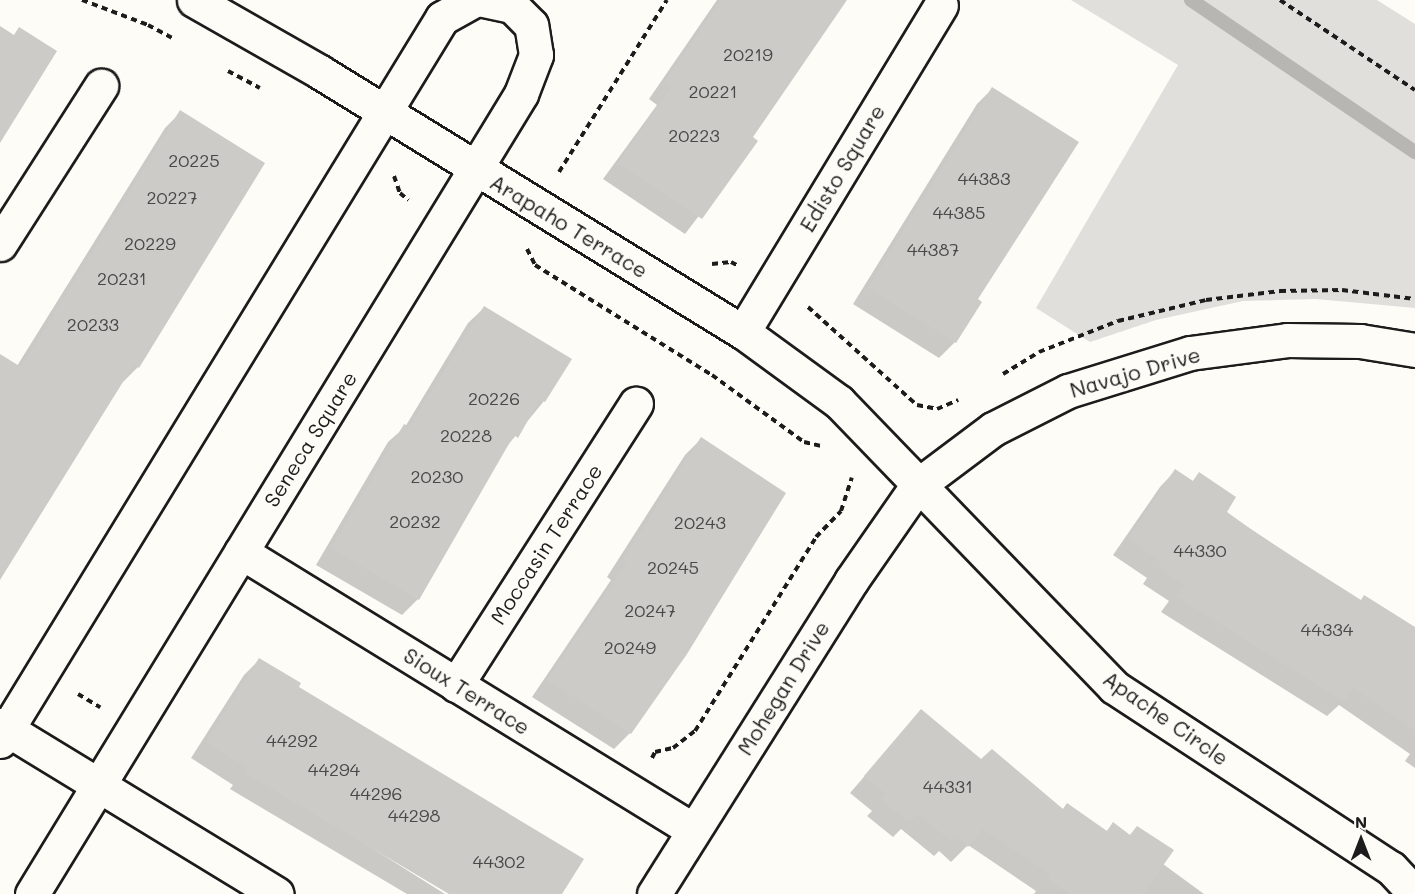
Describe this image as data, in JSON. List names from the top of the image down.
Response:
{
  "streets": {
    "street": [
      "Edisto Square",
      "Arapaho Terrace",
      "Navajo Drive",
      "Seneca Square",
      "Moccasin Terrace",
      "Mohegan Drive",
      "Sioux Terrace",
      "Apache Circle"
    ]
  },
  "crossings": [
    ["Edisto Square", "Arapaho Terrace"],
    ["Arapaho Terrace", "Navajo Drive"],
    ["Arapaho Terrace", "Seneca Square"],
    ["Arapaho Terrace", "Mohegan Drive"],
    ["Arapaho Terrace", "Apache Circle"],
    ["Navajo Drive", "Mohegan Drive"],
    ["Navajo Drive", "Apache Circle"],
    ["Seneca Square", "Sioux Terrace"],
    ["Moccasin Terrace", "Sioux Terrace"],
    ["Mohegan Drive", "Sioux Terrace"],
    ["Mohegan Drive", "Apache Circle"]
  ],
  "house_numbers": [
    "20219",
    "20221",
    "20223",
    "20225",
    "44383",
    "20227",
    "44385",
    "20229",
    "44387",
    "20231",
    "20233",
    "20226",
    "20228",
    "20230",
    "20232",
    "20243",
    "44330",
    "20245",
    "20247",
    "44334",
    "20249",
    "44292",
    "44294",
    "44331",
    "44296",
    "44298",
    "44302"
  ],
  "north": "top"
}
